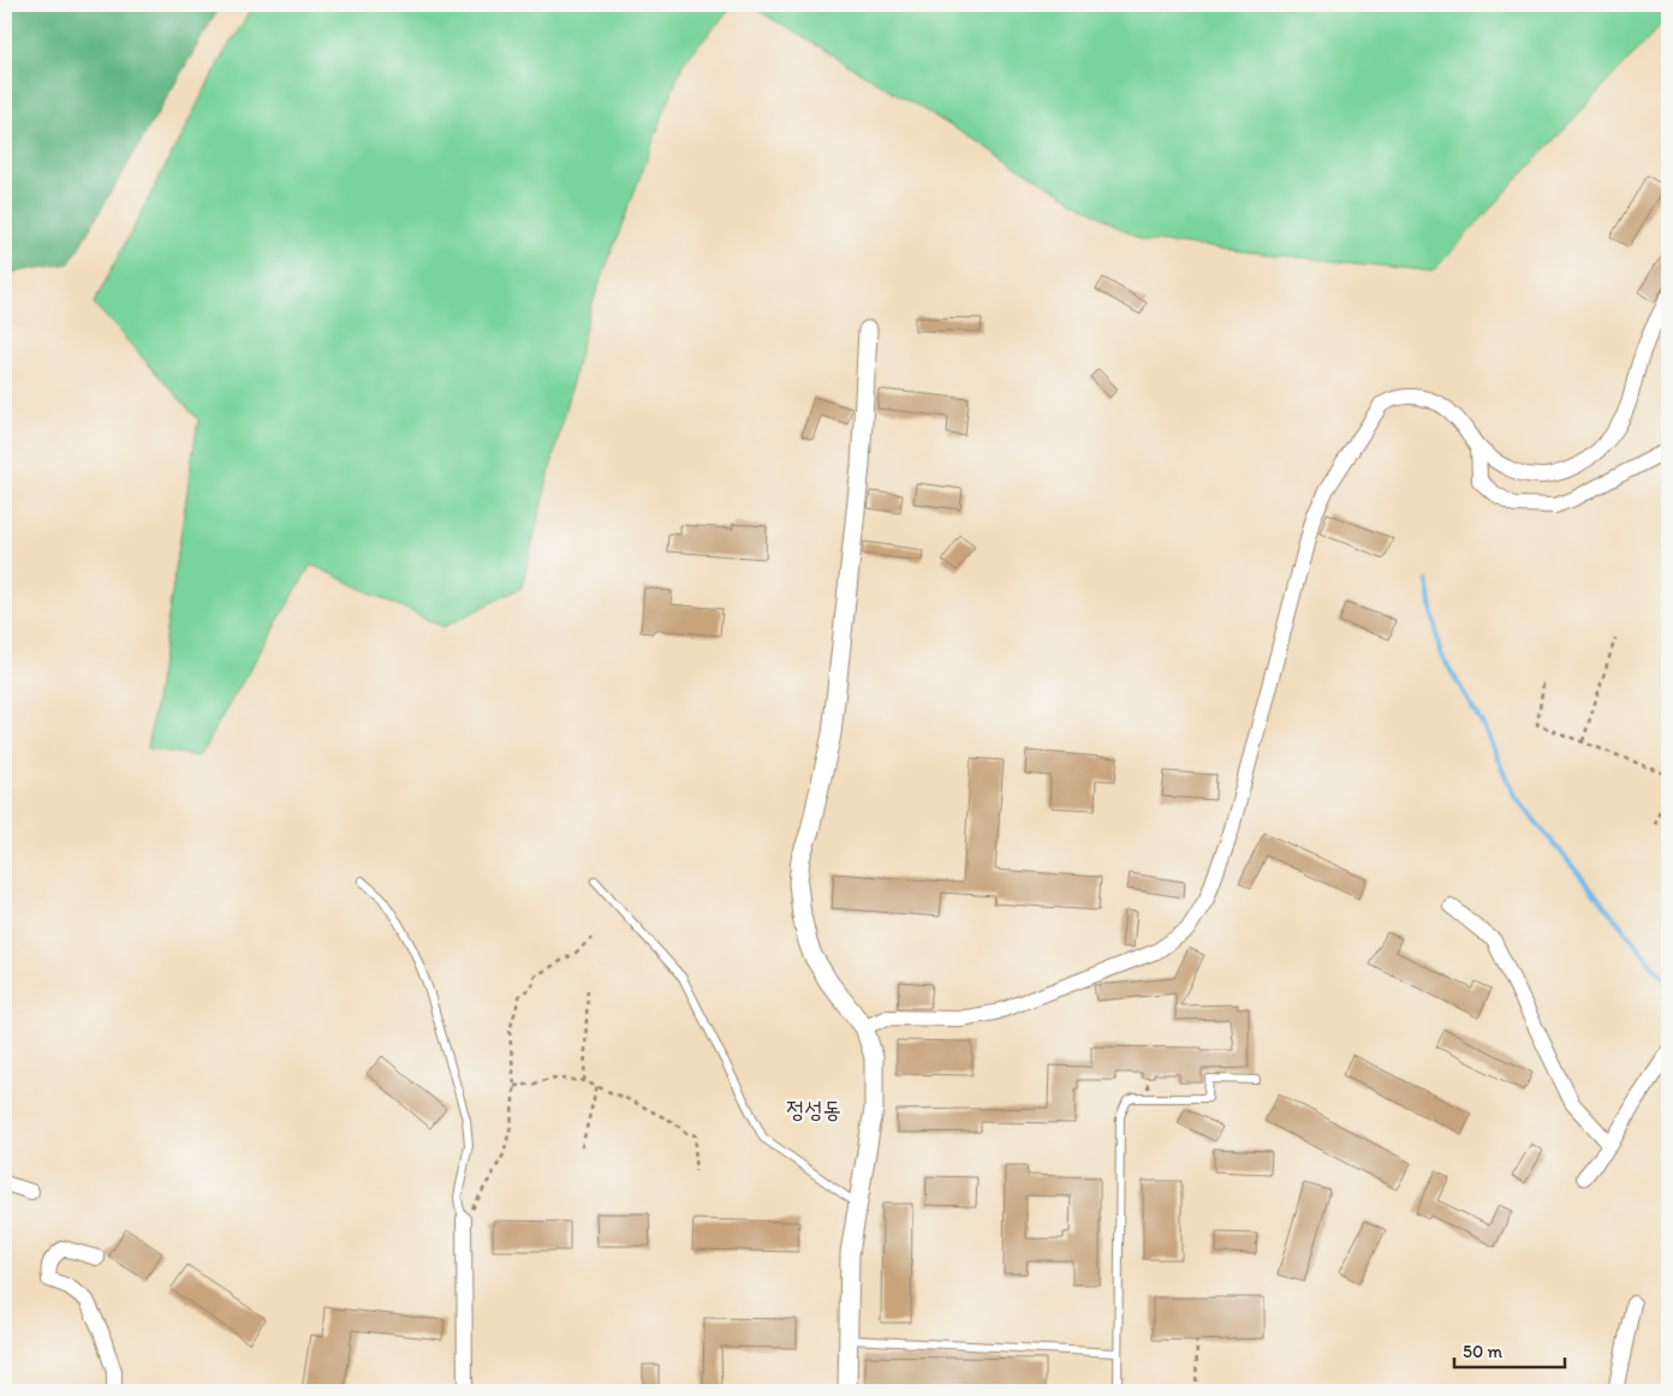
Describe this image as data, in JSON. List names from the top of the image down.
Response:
{
  "districts": ["정성동"],
  "scale_bar": "50 m"
}
